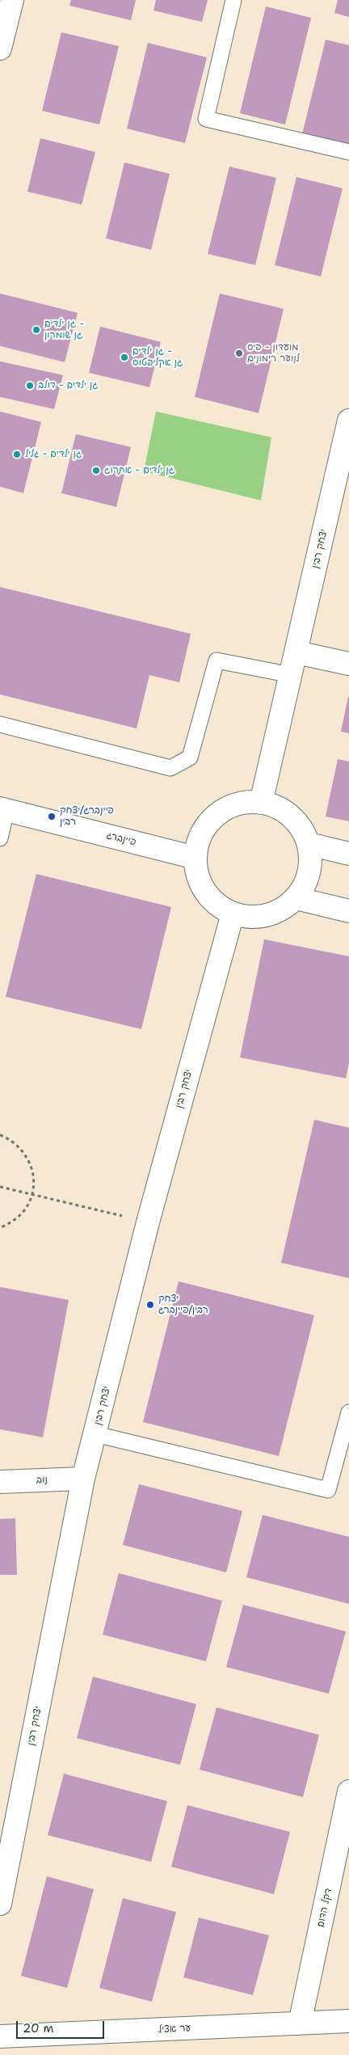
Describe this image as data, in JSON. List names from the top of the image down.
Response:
{
  "streets": {
    "street": [
      "יצחק רבין",
      "פיינברג",
      "נוב",
      "דקל הדום",
      "ער אציל"
    ]
  },
  "crossings": [
    ["יצחק רבין", "פיינברג"],
    ["יצחק רבין", "נוב"],
    ["דקל הדום", "ער אציל"]
  ],
  "places": [
    "גן ילדים - גן שומרון",
    "מועדון - פיס לנוער רימונים",
    "גן ילדים - גן אקליפטוס",
    "גן ילדים - דולב",
    "גן ילדים - גליל",
    "גן ילדים - אתרוג",
    "פיינברג/יצחק רבין",
    "יצחק רבין/פיינברג"
  ],
  "scale_bar": "20 m"
}
